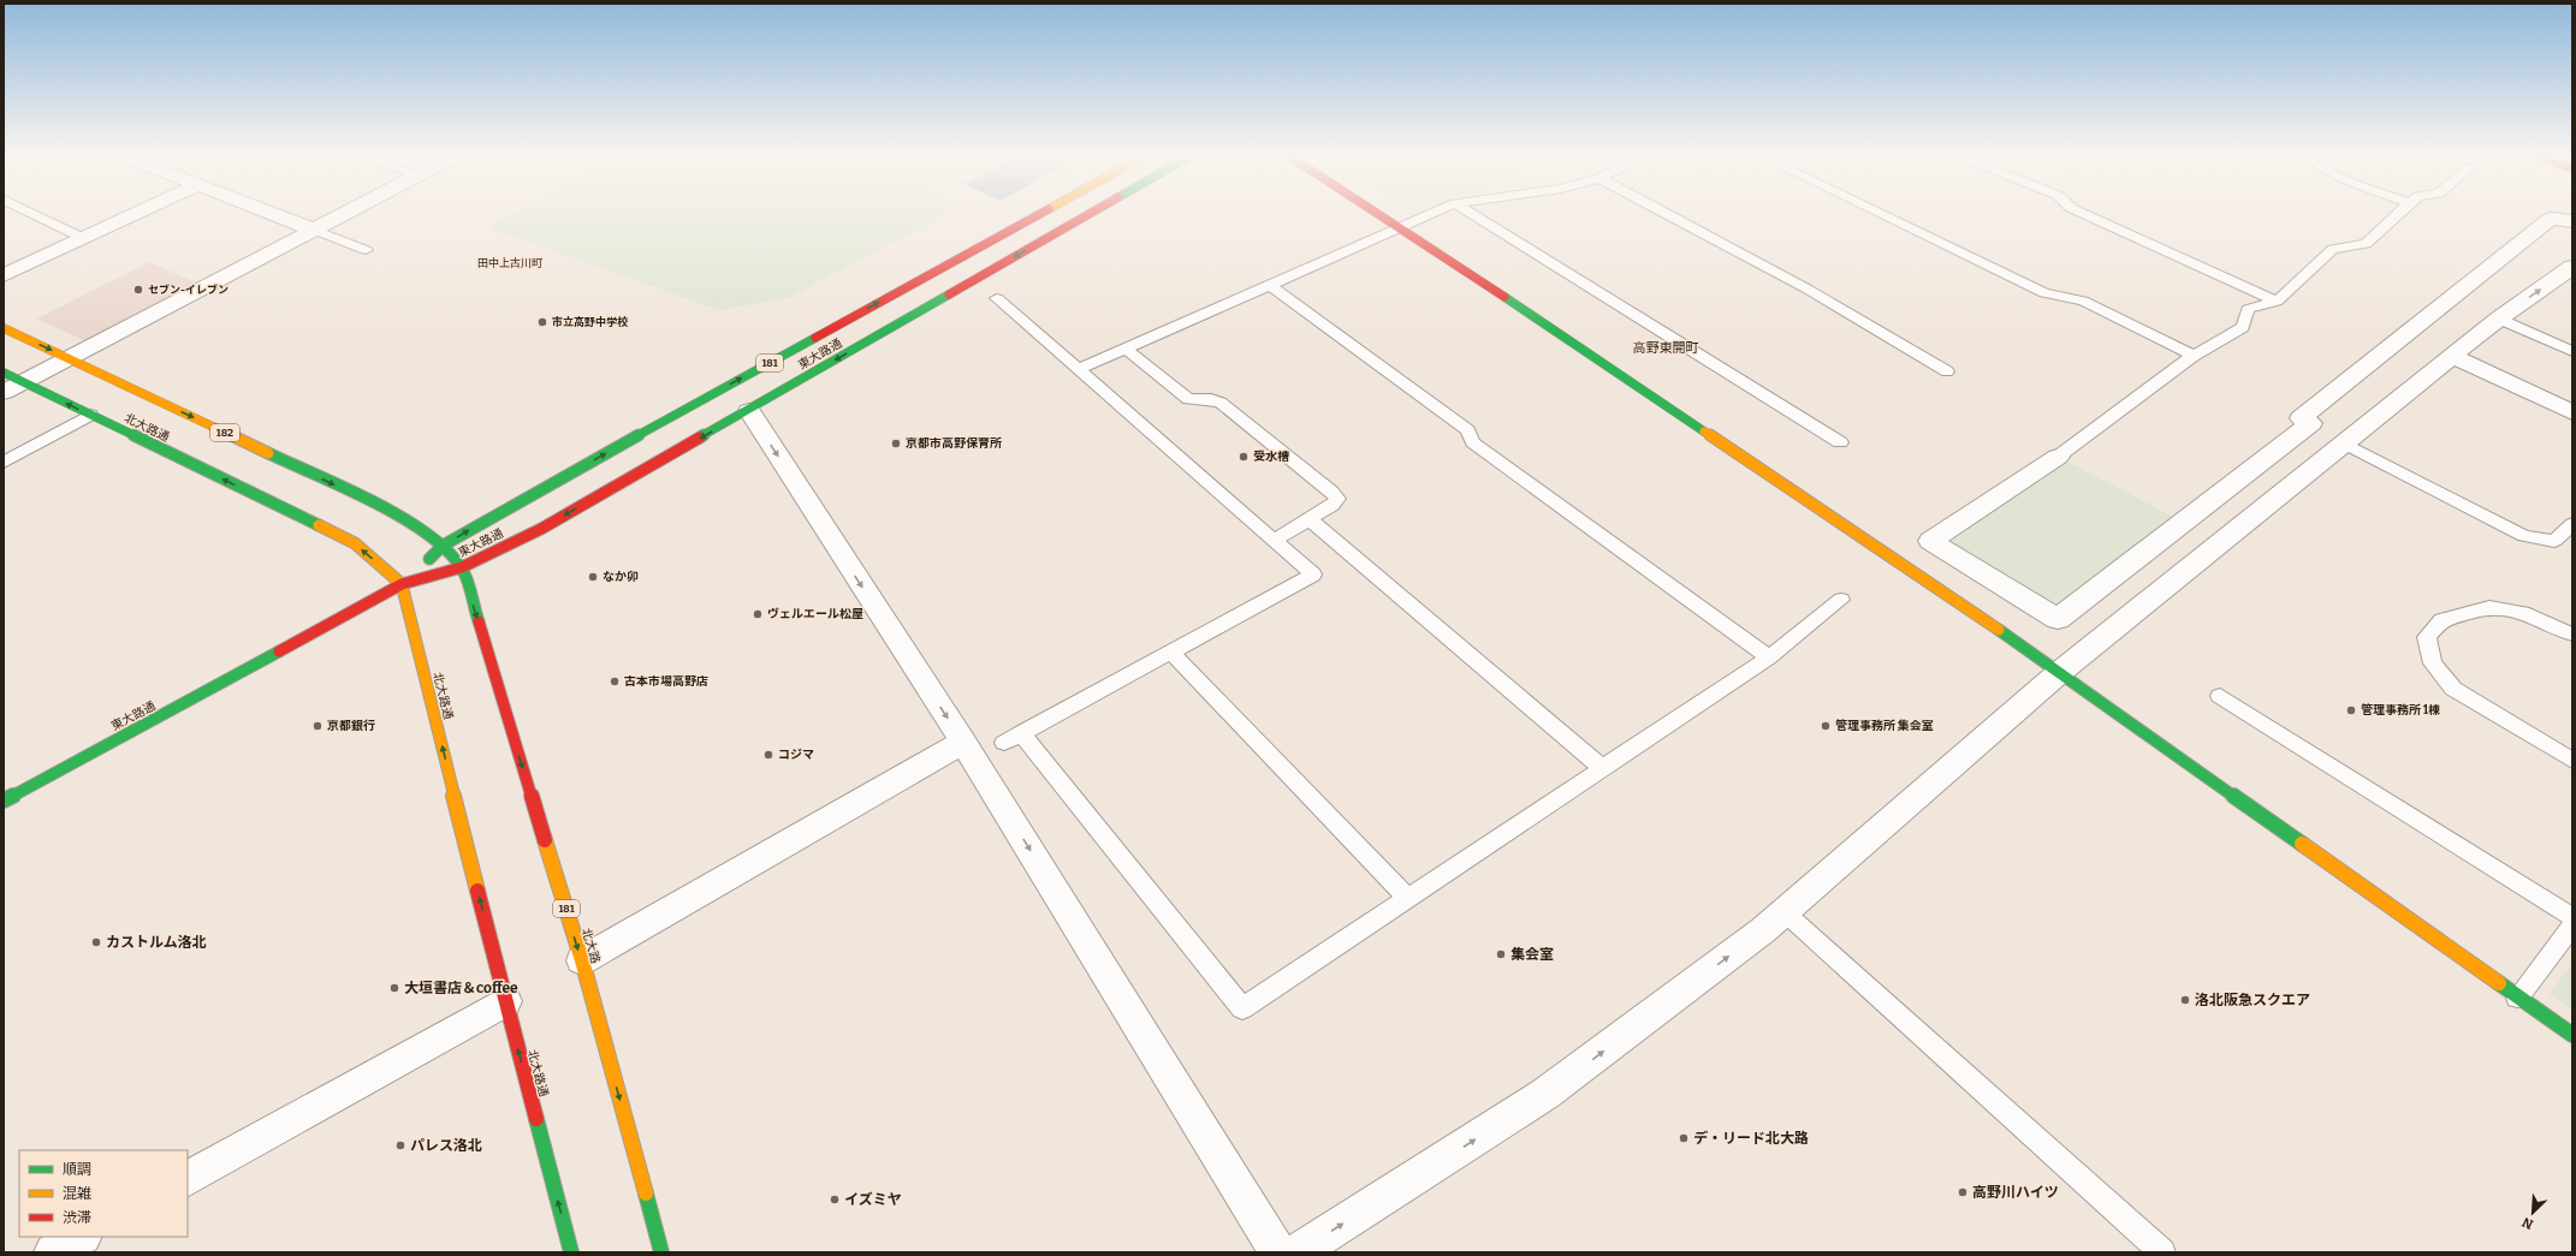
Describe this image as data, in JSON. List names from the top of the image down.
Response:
{
  "streets": {
    "main road": [
      "東大路通",
      "181",
      "北大路通",
      "182",
      "北大路"
    ]
  },
  "crossings": [
    ["東大路通", "北大路通"],
    ["東大路通", "182"],
    ["東大路通", "北大路"],
    ["182", "北大路"]
  ],
  "one_way": ["北大路通", "北大路"],
  "districts": ["田中上古川町", "高野東開町"],
  "places": [
    "セブン-イレブン",
    "市立高野中学校",
    "京都市高野保育所",
    "受水槽",
    "なか卯",
    "ヴェルエール松屋",
    "古本市場高野店",
    "管理事務所 1棟",
    "京都銀行",
    "管理事務所 集会室",
    "コジマ",
    "カストルム洛北",
    "集会室",
    "大垣書店＆coffee",
    "洛北阪急スクエア",
    "デ・リード北大路",
    "パレス洛北",
    "高野川ハイツ",
    "イズミヤ"
  ],
  "legend": ["順調", "混雑", "渋滞"],
  "north": "bottom left"
}
